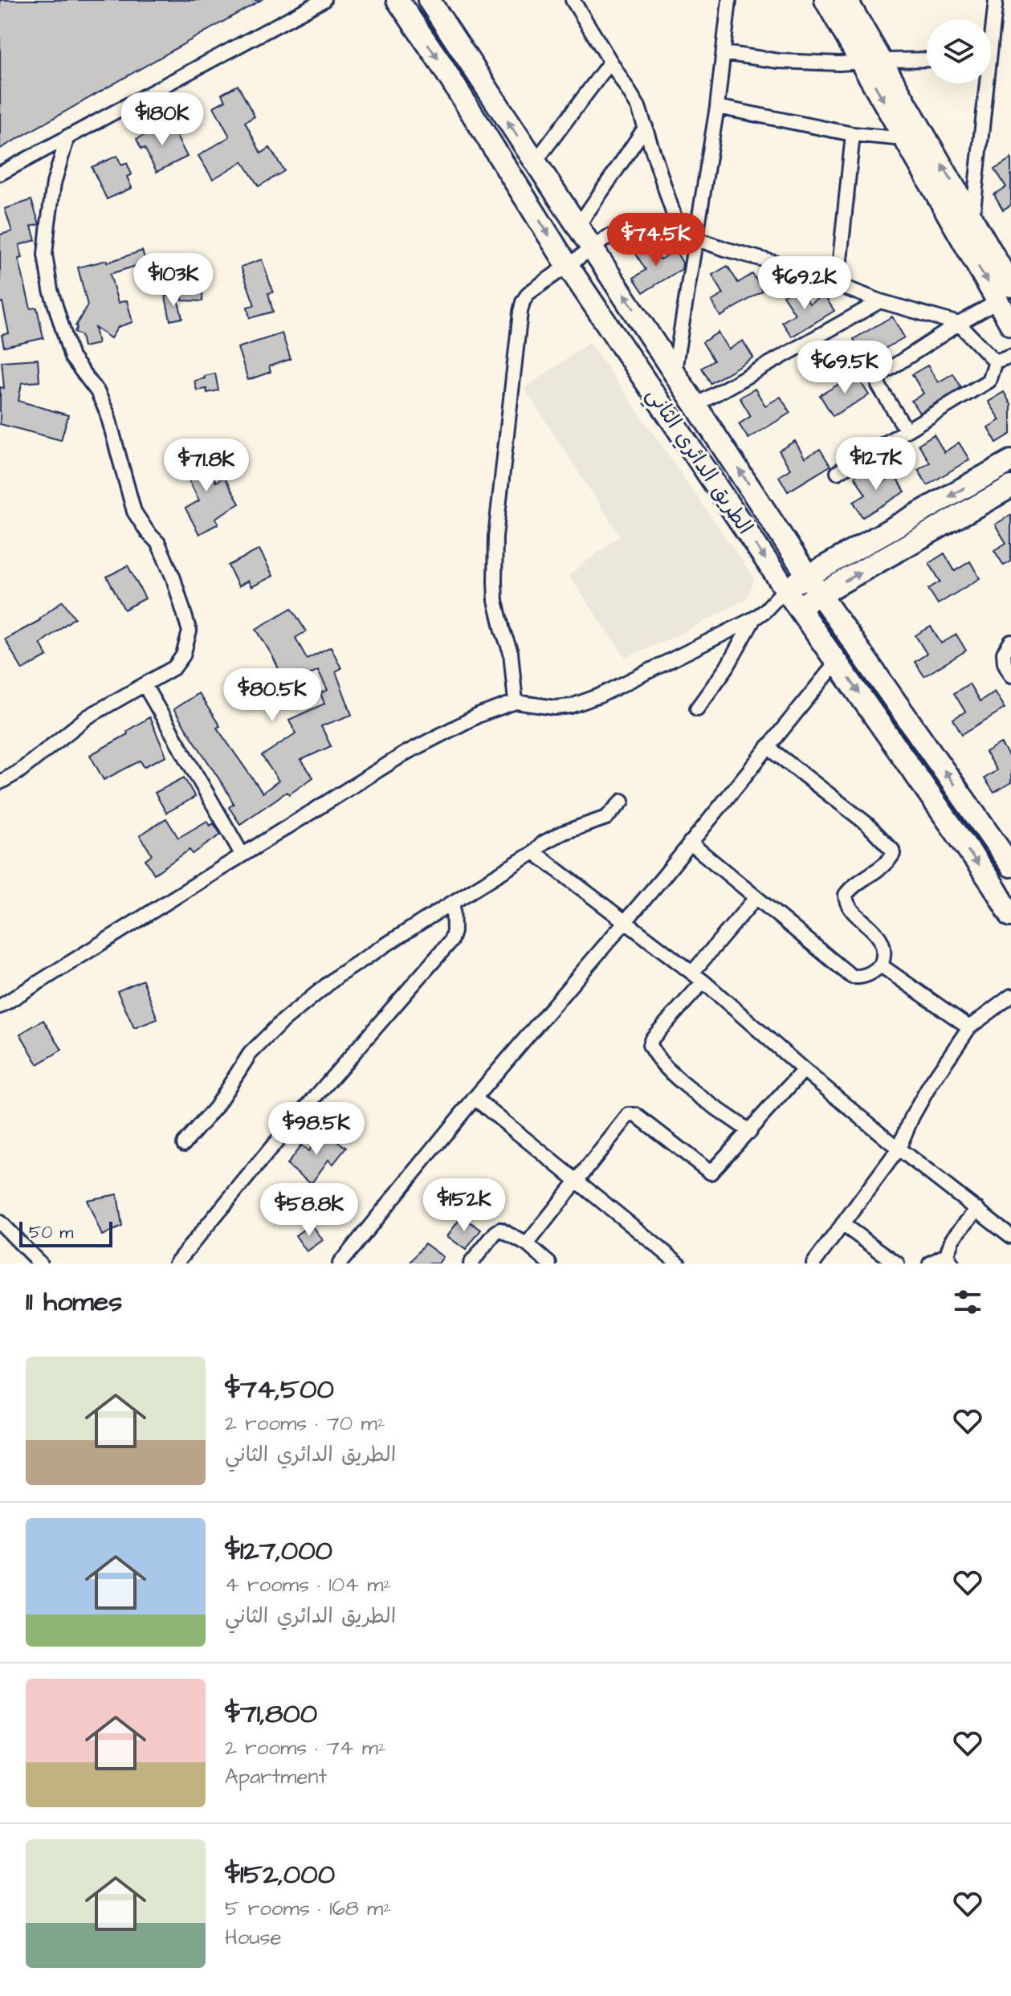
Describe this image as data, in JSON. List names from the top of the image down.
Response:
{
  "streets": {
    "main road": ["الطريق الدائري الثاني"]
  },
  "scale_bar": "50 m",
  "page": {
    "price": [
      "$180K",
      "$74.5K",
      "$103K",
      "$69.2K",
      "$69.5K",
      "$127K",
      "$71.8K",
      "$80.5K",
      "$98.5K",
      "$152K",
      "$58.8K"
    ],
    "scale": "50 m",
    "heading": "11 homes",
    "list": [
      {
        "name": "$74,500",
        "note": "2 rooms · 70 m² · الطريق الدائري الثاني"
      },
      {
        "name": "$127,000",
        "note": "4 rooms · 104 m² · الطريق الدائري الثاني"
      },
      {
        "name": "$71,800",
        "note": "2 rooms · 74 m² · Apartment"
      },
      {
        "name": "$152,000",
        "note": "5 rooms · 168 m² · House"
      }
    ]
  }
}
